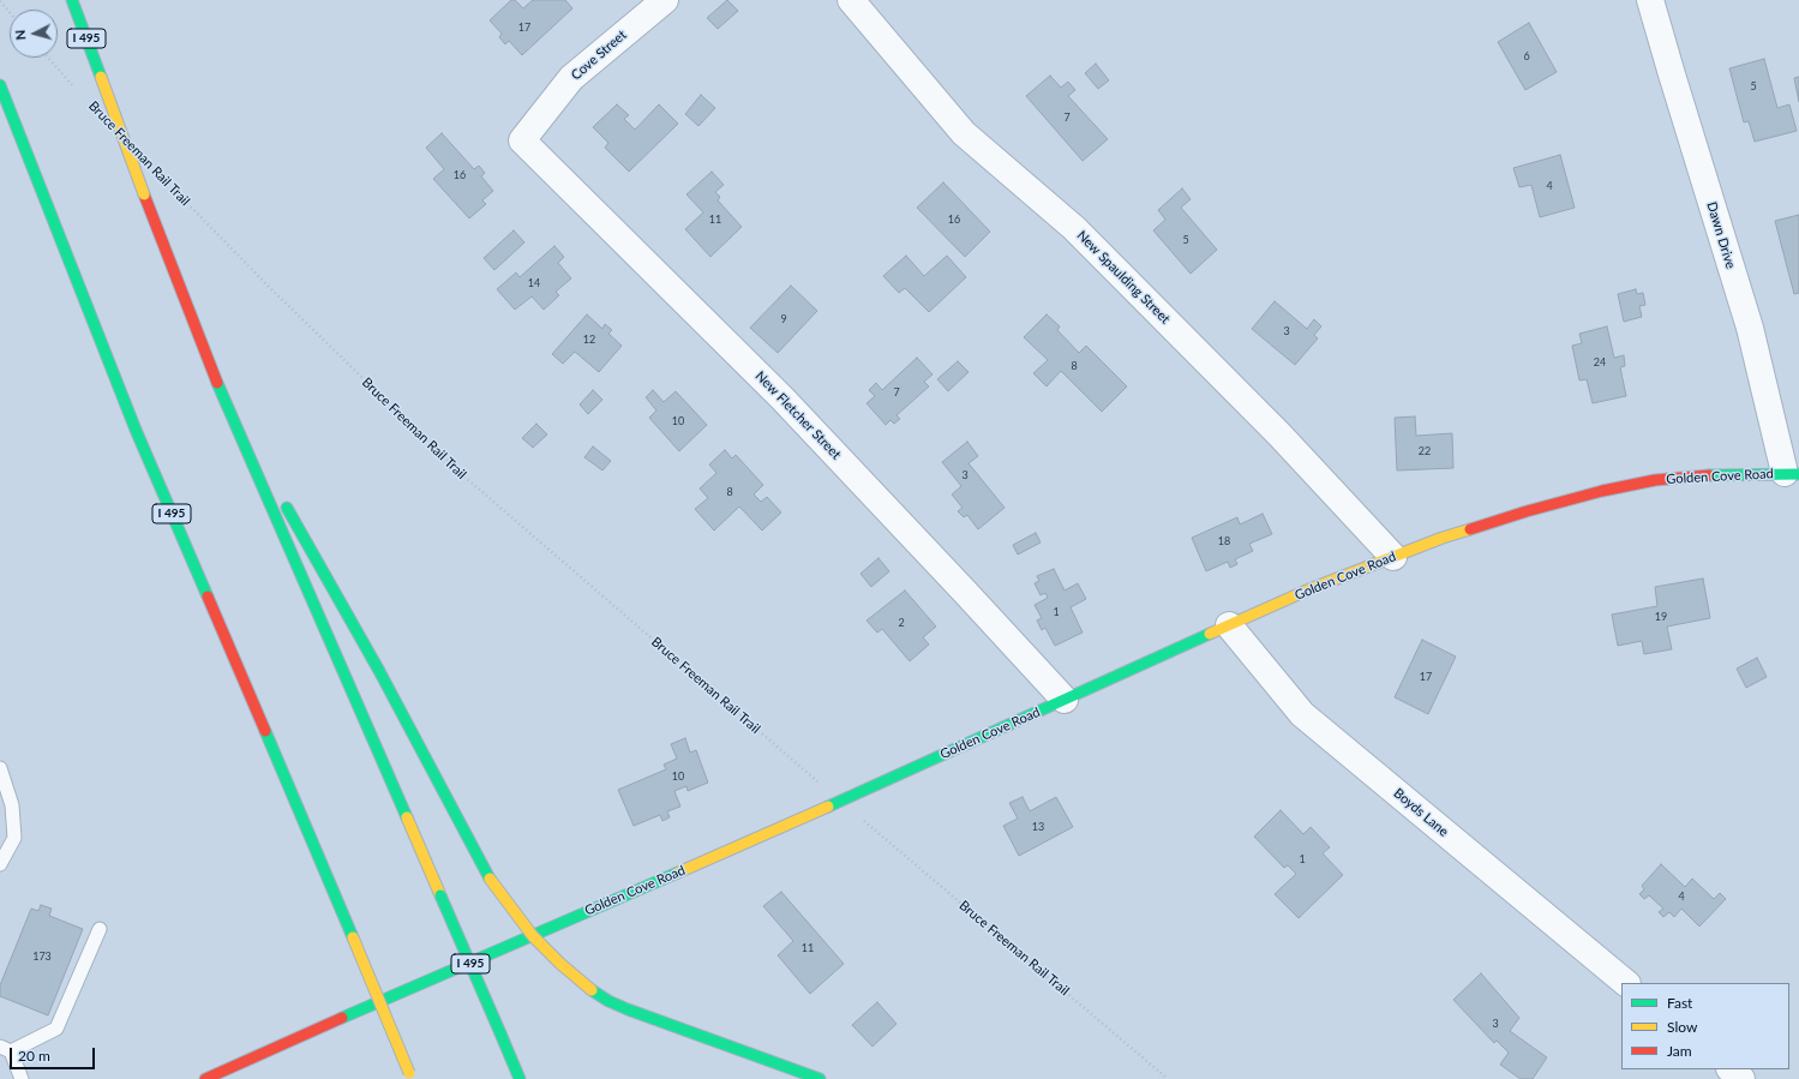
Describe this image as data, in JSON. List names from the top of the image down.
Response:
{
  "streets": {
    "main road": ["I 495", "Golden Cove Road"],
    "street": [
      "Cove Street",
      "Dawn Drive",
      "New Spaulding Street",
      "New Fletcher Street",
      "Boyds Lane"
    ],
    "path": ["Bruce Freeman Rail Trail"]
  },
  "crossings": [
    ["Cove Street", "New Fletcher Street"],
    ["Dawn Drive", "Golden Cove Road"],
    ["New Spaulding Street", "Golden Cove Road"],
    ["New Fletcher Street", "Golden Cove Road"],
    ["Golden Cove Road", "Boyds Lane"]
  ],
  "house_numbers": [
    "17",
    "6",
    "5",
    "7",
    "16",
    "4",
    "11",
    "16",
    "5",
    "14",
    "9",
    "3",
    "12",
    "24",
    "8",
    "7",
    "10",
    "22",
    "3",
    "8",
    "18",
    "1",
    "19",
    "2",
    "17",
    "10",
    "13",
    "1",
    "4",
    "11",
    "173",
    "3"
  ],
  "legend": ["Fast", "Slow", "Jam"],
  "scale_bar": "20 m",
  "north": "left"
}
